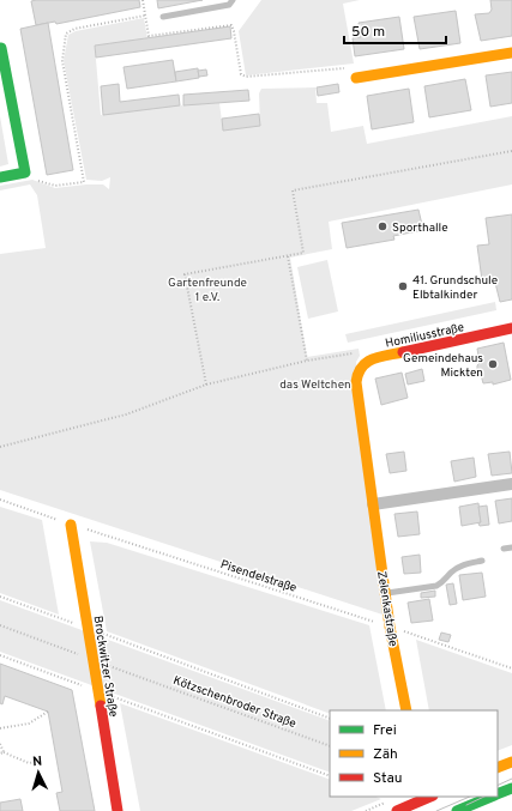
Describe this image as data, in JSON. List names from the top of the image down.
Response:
{
  "streets": {
    "street": ["Homiliusstraße", "Zelenkastraße", "Brockwitzer Straße"],
    "path": ["Pisendelstraße", "Kötzschenbroder Straße"]
  },
  "crossings": [
    ["Homiliusstraße", "Zelenkastraße"],
    ["Pisendelstraße", "Zelenkastraße"],
    ["Pisendelstraße", "Brockwitzer Straße"]
  ],
  "parks": ["Gartenfreunde 1 e.V.", "das Weltchen"],
  "places": ["Sporthalle", "41. Grundschule Elbtalkinder", "Gemeindehaus Mickten"],
  "legend": ["Frei", "Zäh", "Stau"],
  "scale_bar": "50 m",
  "north": "top"
}
